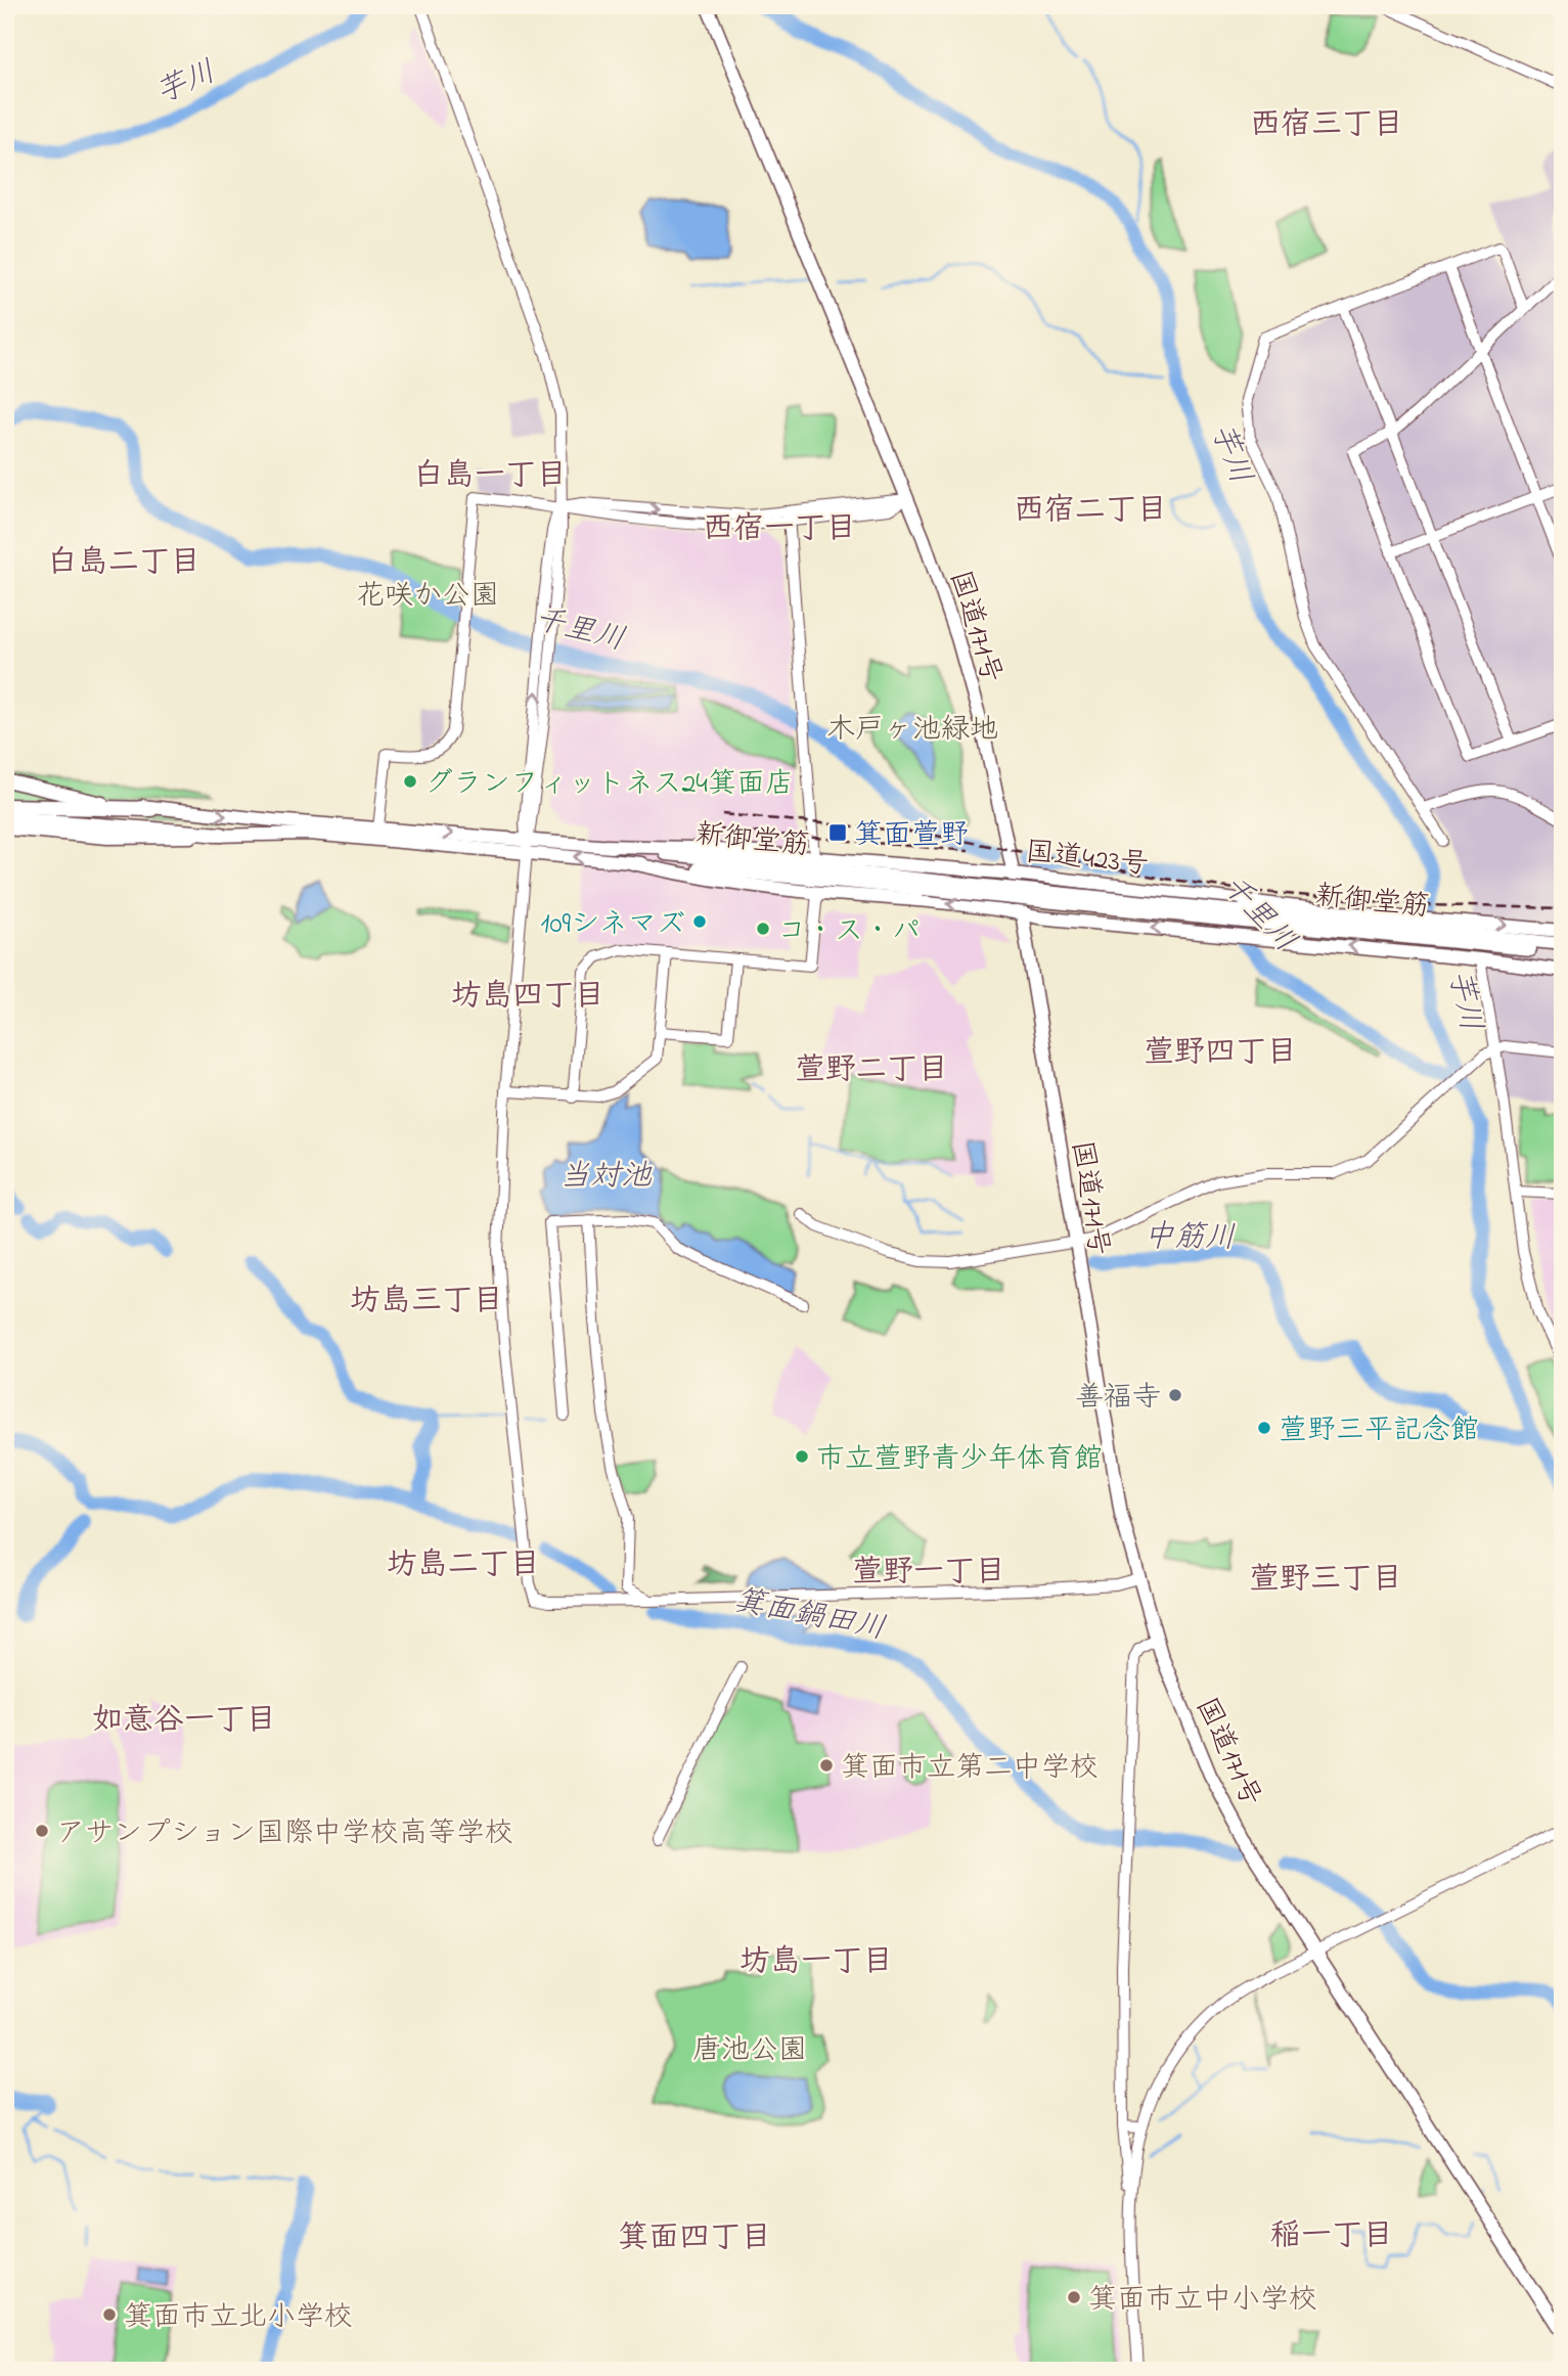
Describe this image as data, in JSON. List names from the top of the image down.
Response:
{
  "streets": {
    "highway": ["国道171号", "新御堂筋", "国道423号"]
  },
  "crossings": [
    ["国道171号", "国道423号"],
    ["新御堂筋", "国道423号"]
  ],
  "districts": [
    "西宿三丁目",
    "白島一丁目",
    "西宿二丁目",
    "西宿一丁目",
    "白島二丁目",
    "坊島四丁目",
    "萱野四丁目",
    "萱野二丁目",
    "坊島三丁目",
    "坊島二丁目",
    "萱野一丁目",
    "萱野三丁目",
    "如意谷一丁目",
    "坊島一丁目",
    "稲一丁目",
    "箕面四丁目"
  ],
  "water": [
    "芋川",
    "千里川",
    "当対池",
    "中筋川",
    "箕面鍋田川"
  ],
  "parks": ["花咲か公園", "木戸ヶ池緑地", "唐池公園"],
  "places": {
    "other": [
      "グランフィットネス24箕面店",
      "109シネマズ",
      "コ・ス・パ",
      "善福寺",
      "萱野三平記念館",
      "市立萱野青少年体育館",
      "箕面市立第二中学校",
      "アサンプション国際中学校高等学校",
      "箕面市立中小学校",
      "箕面市立北小学校"
    ],
    "transit": ["箕面萱野"]
  }
}
